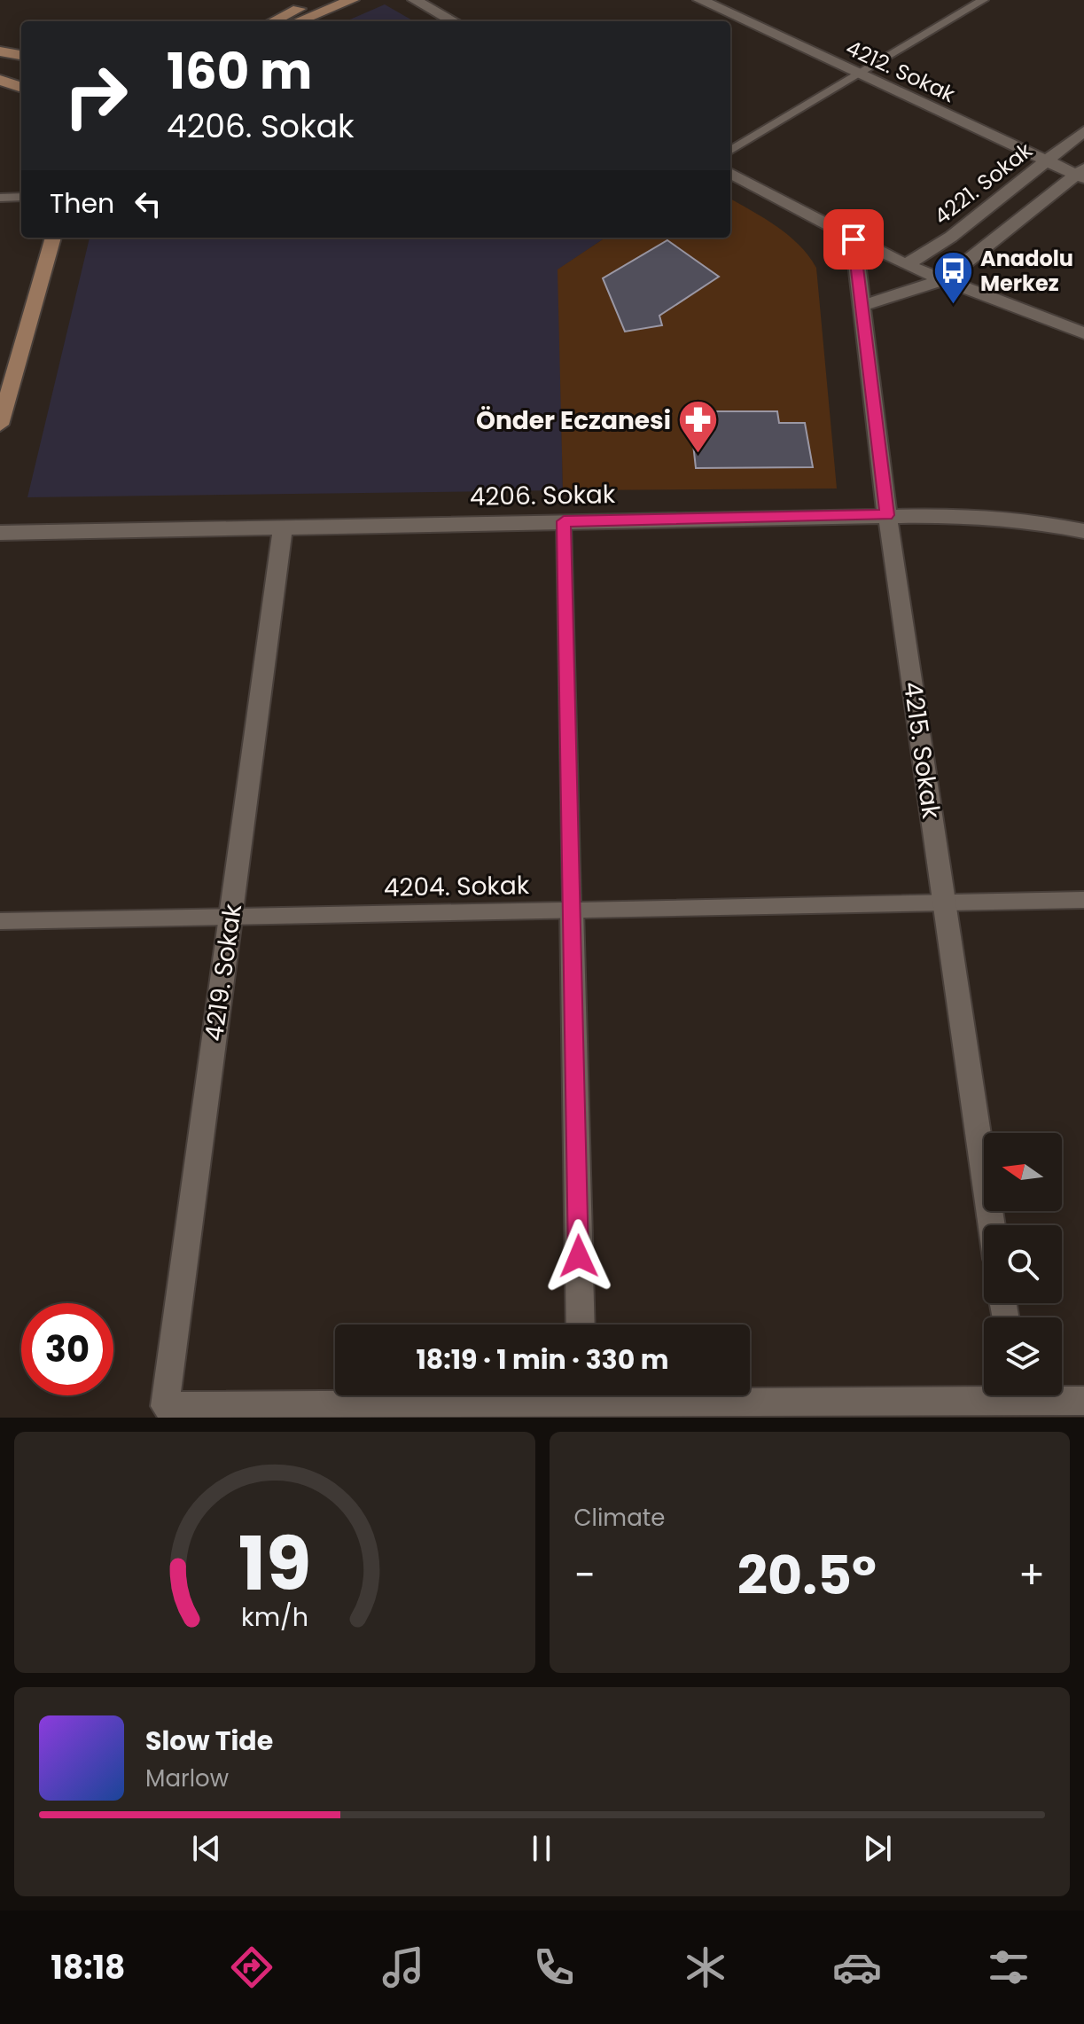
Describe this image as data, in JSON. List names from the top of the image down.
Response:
{
  "streets": {
    "street": [
      "4212. Sokak",
      "4221. Sokak",
      "4206. Sokak",
      "4215. Sokak",
      "4219. Sokak"
    ],
    "lane": ["4204. Sokak"]
  },
  "crossings": [
    ["4212. Sokak", "4221. Sokak"],
    ["4206. Sokak", "4215. Sokak"],
    ["4206. Sokak", "4219. Sokak"],
    ["4215. Sokak", "4204. Sokak"],
    ["4204. Sokak", "4219. Sokak"]
  ],
  "places": {
    "bus stop": ["Anadolu Merkez"],
    "pharmacy": ["Önder Eczanesi"]
  },
  "north": "left",
  "page": {
    "turn": ["160 m", "4206. Sokak"],
    "then": "Then",
    "limit": "30",
    "trip": "18:19 · 1 min · 330 m",
    "tile": "Climate",
    "heat": ["−", "20.5°", "+"],
    "song": ["Slow Tide", "Marlow"],
    "tabs": "18:18",
    "gauge": ["19", "km/h"]
  }
}
